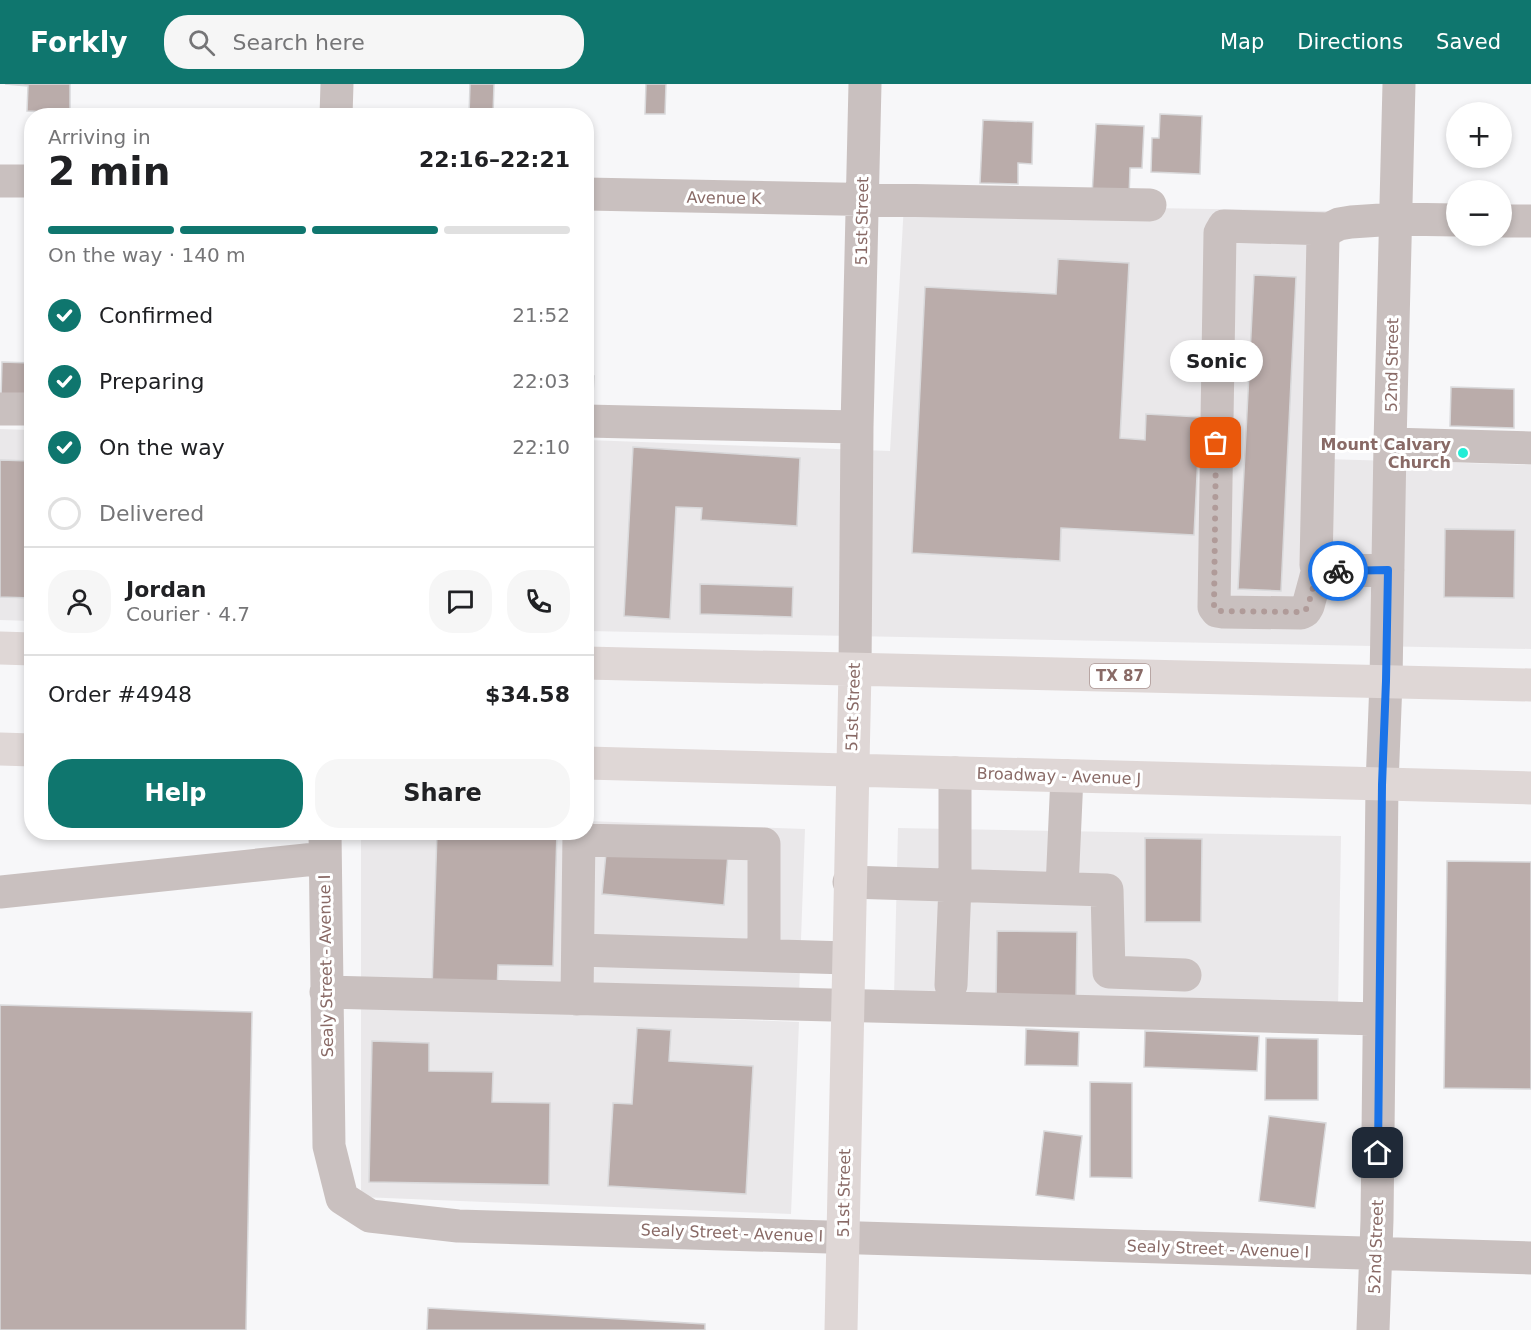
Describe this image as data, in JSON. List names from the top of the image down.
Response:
{
  "streets": {
    "main road": ["51st Street", "TX 87", "Broadway - Avenue J"],
    "street": ["Avenue K", "52nd Street", "Sealy Street - Avenue I"]
  },
  "crossings": [
    ["Avenue K", "51st Street"],
    ["51st Street", "TX 87"],
    ["51st Street", "Broadway - Avenue J"],
    ["51st Street", "Sealy Street - Avenue I"],
    ["52nd Street", "TX 87"],
    ["52nd Street", "Broadway - Avenue J"],
    ["52nd Street", "Sealy Street - Avenue I"]
  ],
  "places": ["Sonic", "Mount Calvary Church"],
  "page": {
    "header": "Forkly",
    "search": "Search here",
    "nav": ["Map", "Directions", "Saved"],
    "map_buttons": ["+", "−"],
    "heading": ["2 min", "Arriving in", "22:16–22:21"],
    "panel": [
      "Jordan",
      "Courier · 4.7",
      "Order #4948",
      "$34.58"
    ],
    "bar": "On the way · 140 m",
    "list": [
      ["Confirmed", "21:52"],
      ["Preparing", "22:03"],
      ["On the way", "22:10"],
      "Delivered"
    ],
    "bubble": "Sonic",
    "buttons": ["Help", "Share"]
  }
}
